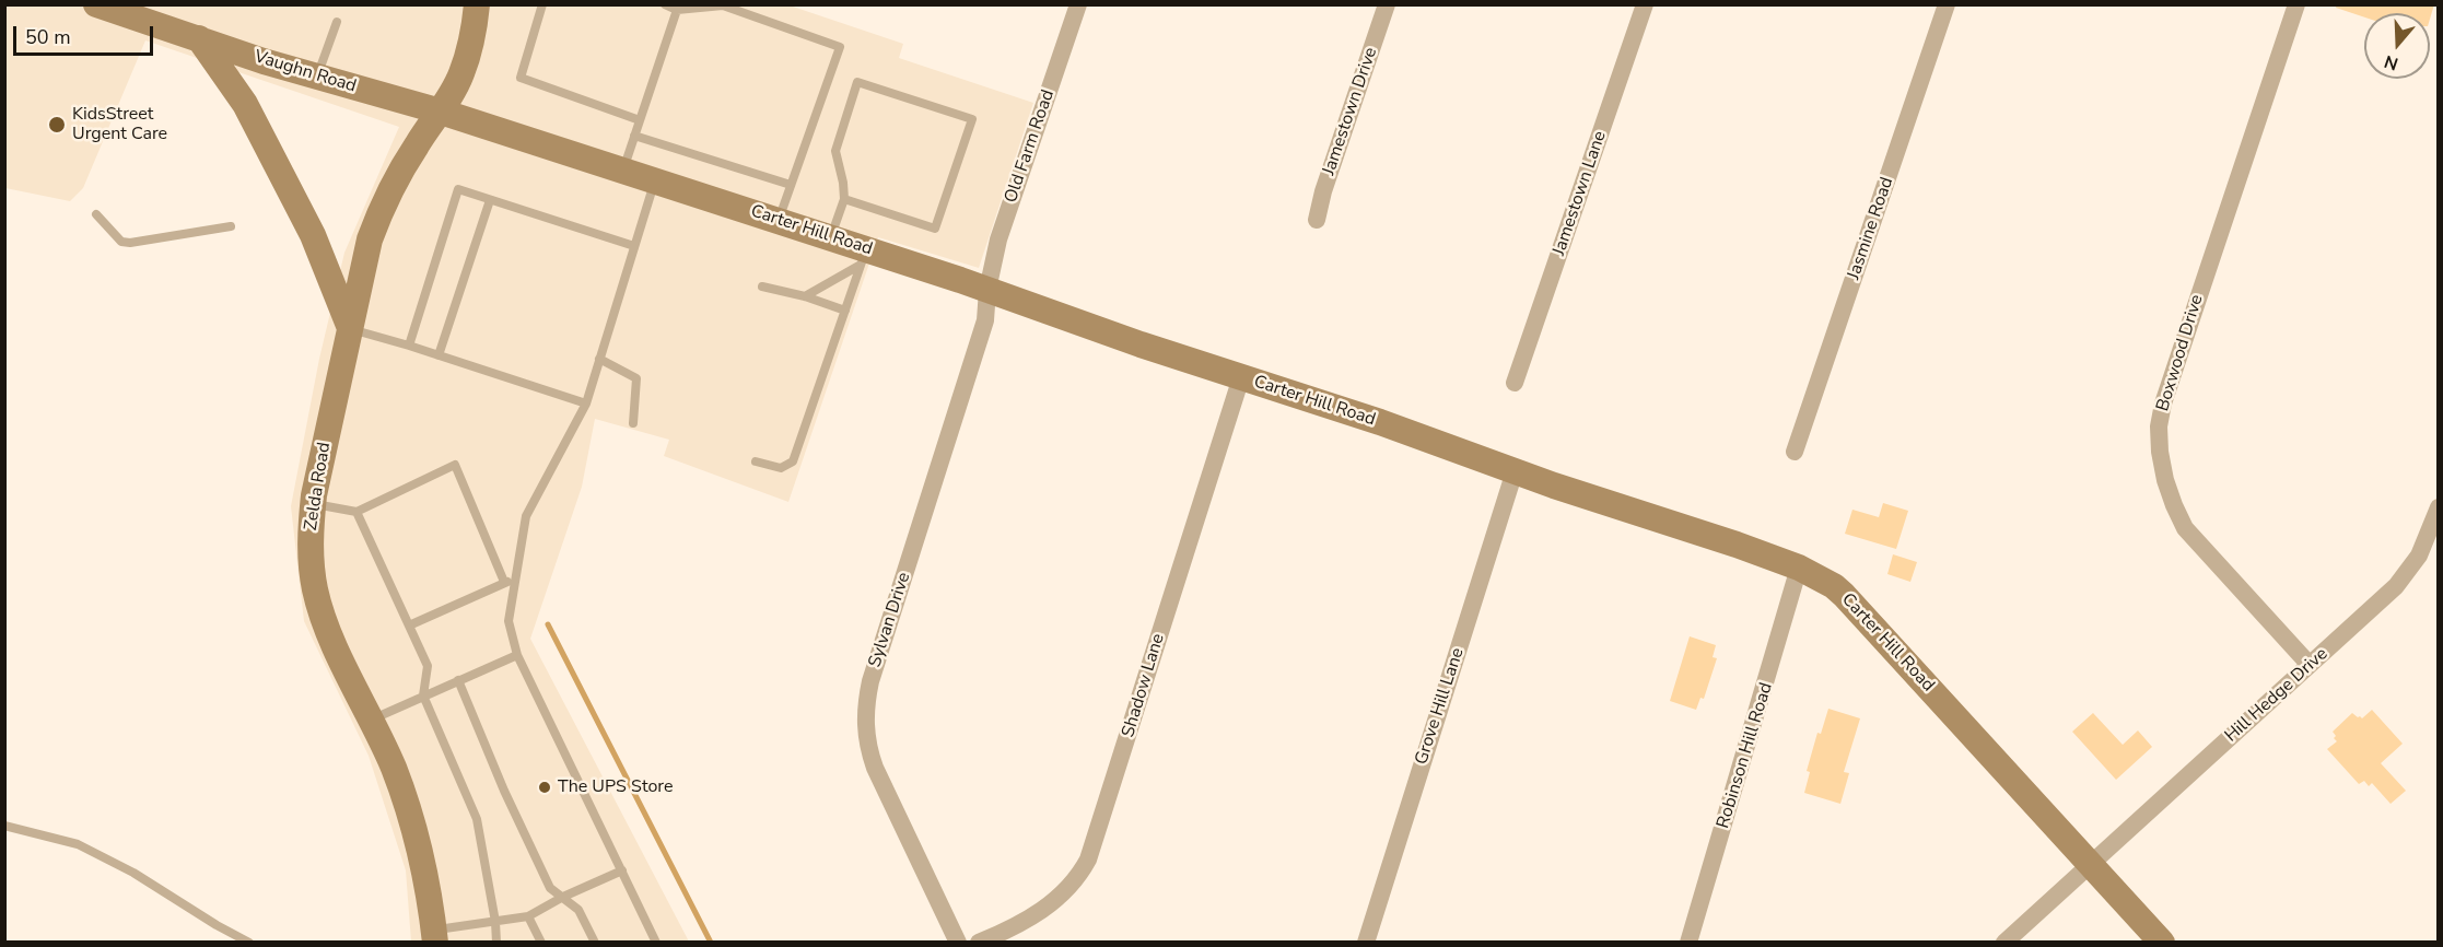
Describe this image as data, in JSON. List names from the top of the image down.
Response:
{
  "streets": {
    "main road": ["Vaughn Road", "Carter Hill Road", "Zelda Road"],
    "street": [
      "Jamestown Drive",
      "Old Farm Road",
      "Jamestown Lane",
      "Jasmine Road",
      "Boxwood Drive",
      "Sylvan Drive",
      "Shadow Lane",
      "Hill Hedge Drive",
      "Grove Hill Lane",
      "Robinson Hill Road"
    ]
  },
  "crossings": [
    ["Vaughn Road", "Carter Hill Road"],
    ["Vaughn Road", "Zelda Road"],
    ["Old Farm Road", "Carter Hill Road"],
    ["Old Farm Road", "Sylvan Drive"],
    ["Carter Hill Road", "Zelda Road"],
    ["Carter Hill Road", "Sylvan Drive"],
    ["Carter Hill Road", "Shadow Lane"],
    ["Carter Hill Road", "Hill Hedge Drive"],
    ["Carter Hill Road", "Grove Hill Lane"],
    ["Carter Hill Road", "Robinson Hill Road"],
    ["Boxwood Drive", "Hill Hedge Drive"]
  ],
  "places": ["KidsStreet Urgent Care", "The UPS Store"],
  "scale_bar": "50 m",
  "north": "bottom"
}
